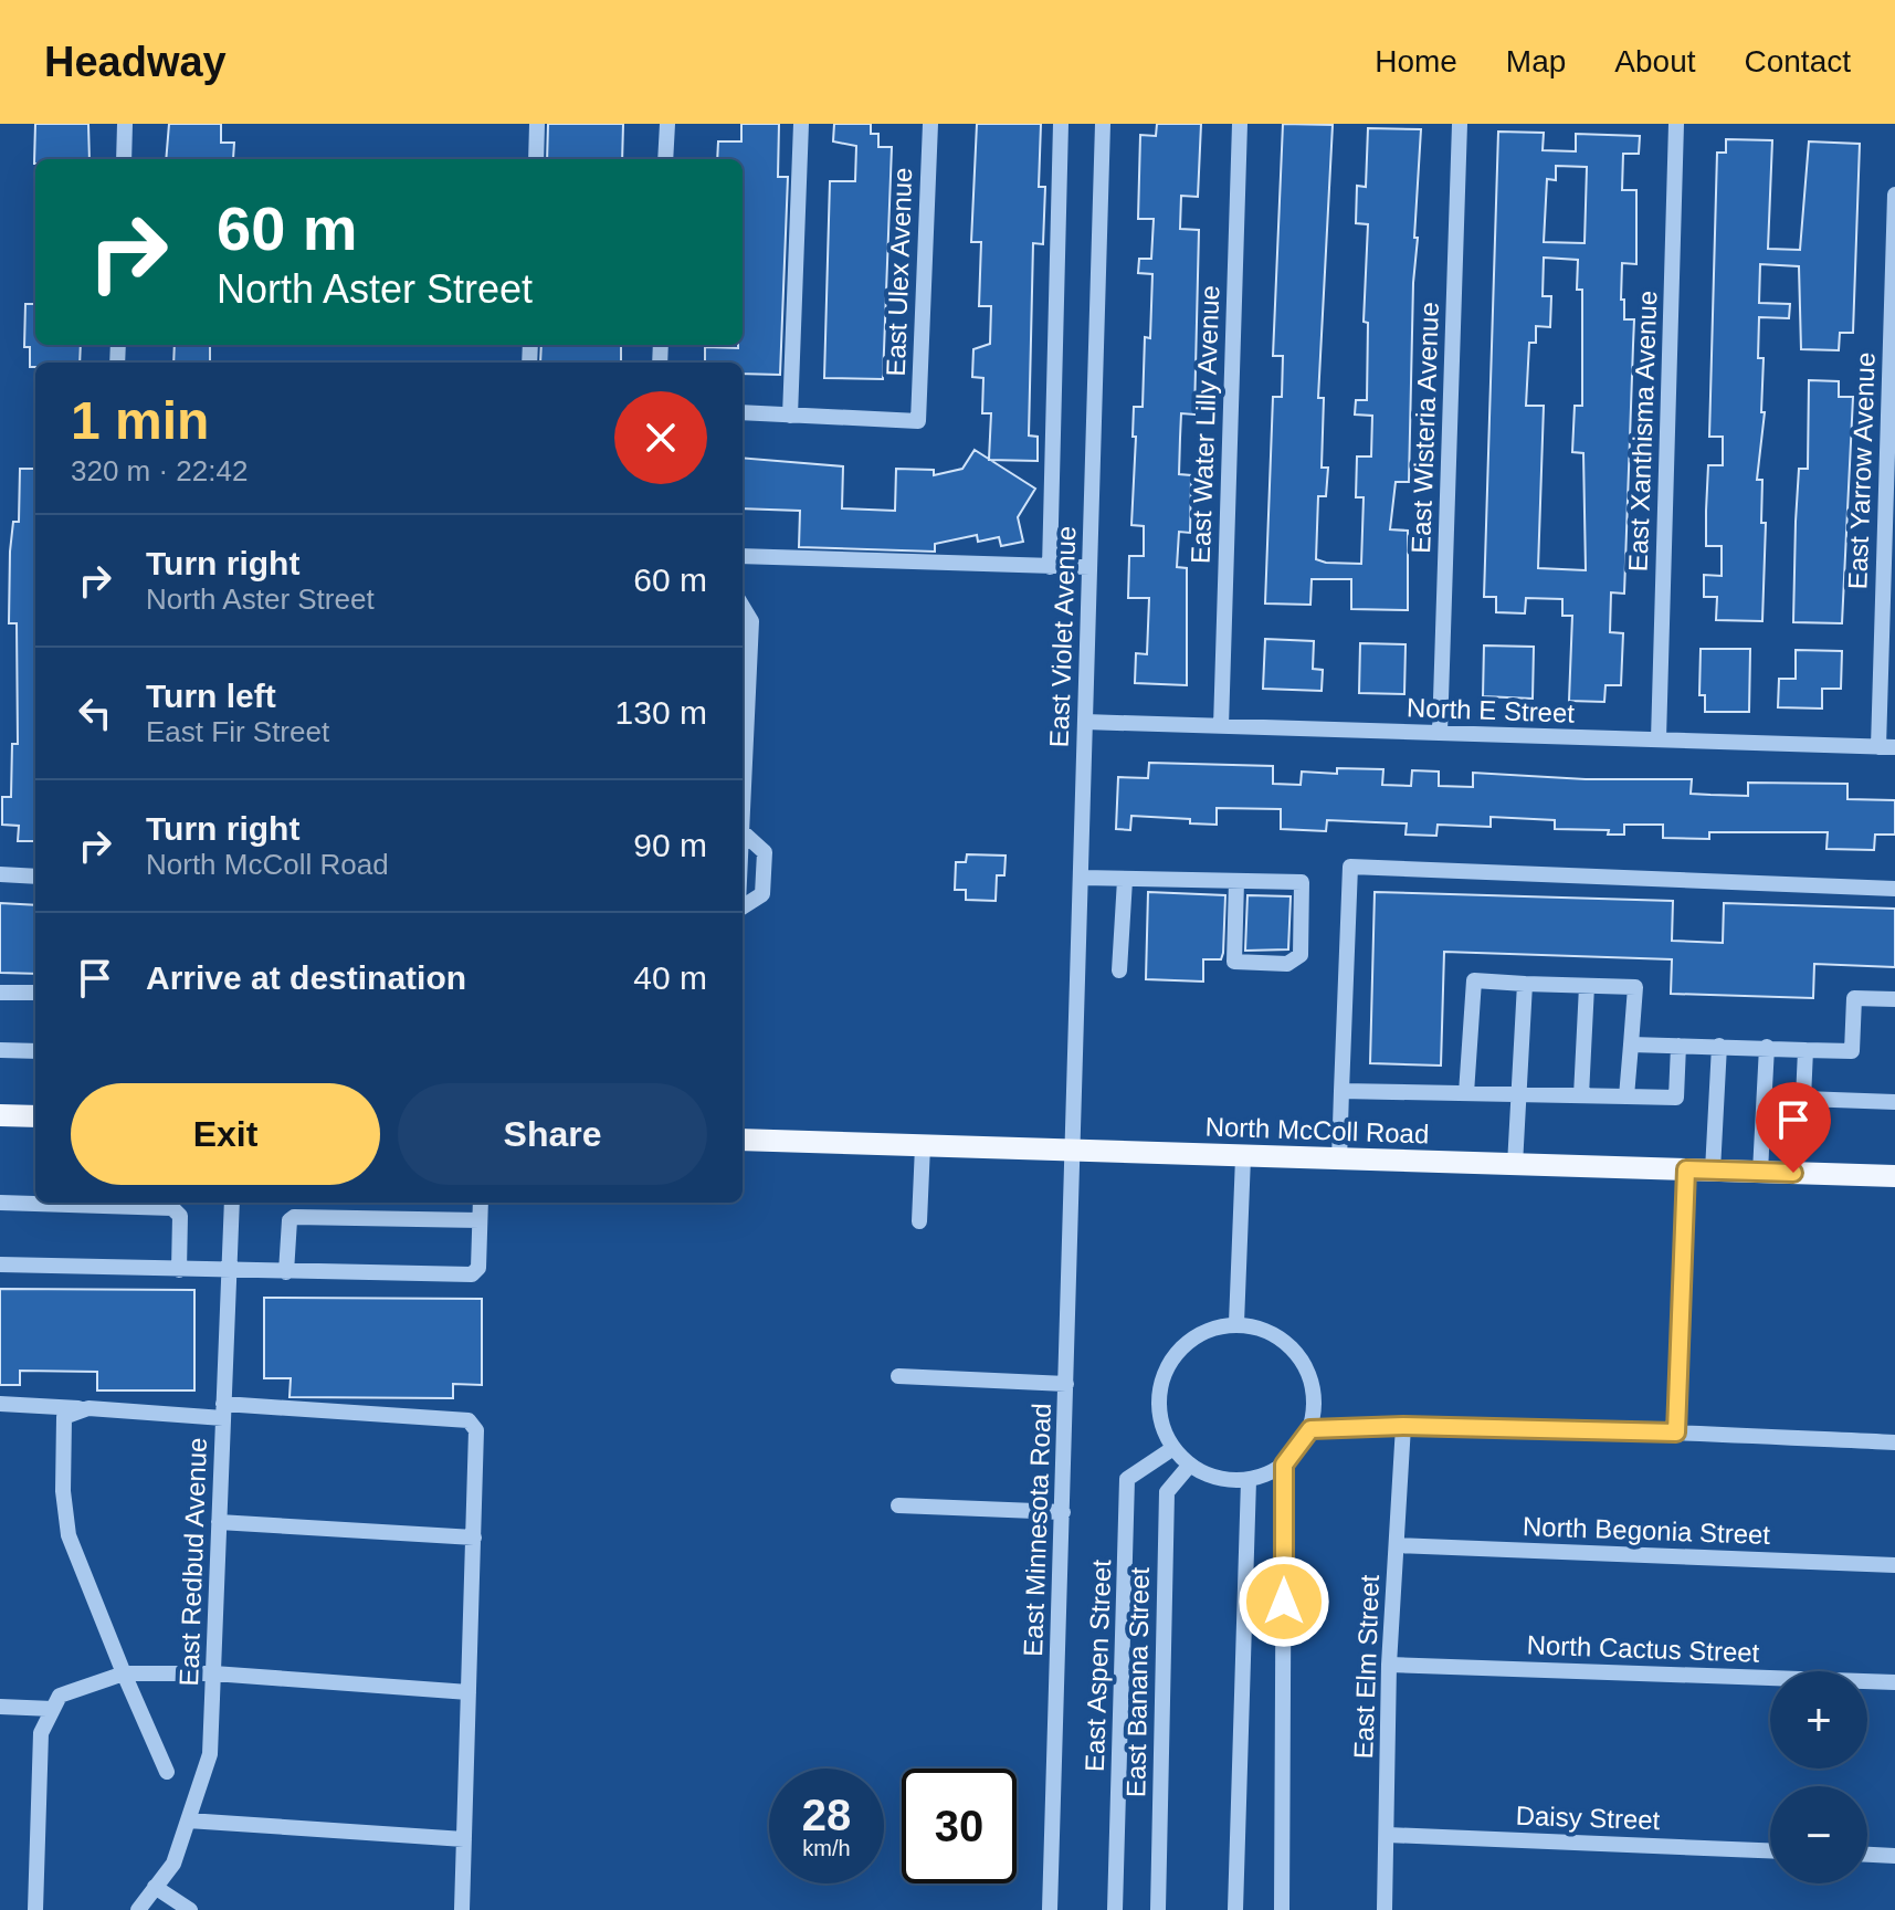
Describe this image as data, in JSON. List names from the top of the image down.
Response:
{
  "streets": {
    "main road": ["North McColl Road"],
    "street": [
      "East Ulex Avenue",
      "East Water Lilly Avenue",
      "East Wisteria Avenue",
      "East Xanthisma Avenue",
      "East Yarrow Avenue",
      "East Violet Avenue",
      "North E Street",
      "East Minnesota Road",
      "North Begonia Street",
      "East Redbud Avenue",
      "North Cactus Street",
      "East Aspen Street",
      "East Elm Street",
      "East Banana Street",
      "Daisy Street"
    ]
  },
  "crossings": [
    ["East Water Lilly Avenue", "North E Street"],
    ["East Wisteria Avenue", "North E Street"],
    ["East Xanthisma Avenue", "North E Street"],
    ["East Yarrow Avenue", "North E Street"],
    ["East Violet Avenue", "North E Street"],
    ["East Violet Avenue", "North McColl Road"],
    ["East Violet Avenue", "East Minnesota Road"],
    ["North McColl Road", "East Minnesota Road"],
    ["North Begonia Street", "East Elm Street"],
    ["North Cactus Street", "East Elm Street"],
    ["East Aspen Street", "East Banana Street"],
    ["East Elm Street", "Daisy Street"]
  ],
  "page": {
    "header": "Headway",
    "nav": [
      "Home",
      "Map",
      "About",
      "Contact"
    ],
    "turn": ["60 m", "North Aster Street"],
    "heading": ["1 min", "320 m · 22:42"],
    "list": [
      {
        "name": "Turn right",
        "note": "North Aster Street",
        "value": "60 m"
      },
      {
        "name": "Turn left",
        "note": "East Fir Street",
        "value": "130 m"
      },
      {
        "name": "Turn right",
        "note": "North McColl Road",
        "value": "90 m"
      },
      {
        "name": "Arrive at destination",
        "value": "40 m"
      }
    ],
    "buttons": ["Exit", "Share"],
    "map_buttons": ["+", "−"],
    "speed": "28 km/h",
    "limit": "30"
  }
}
